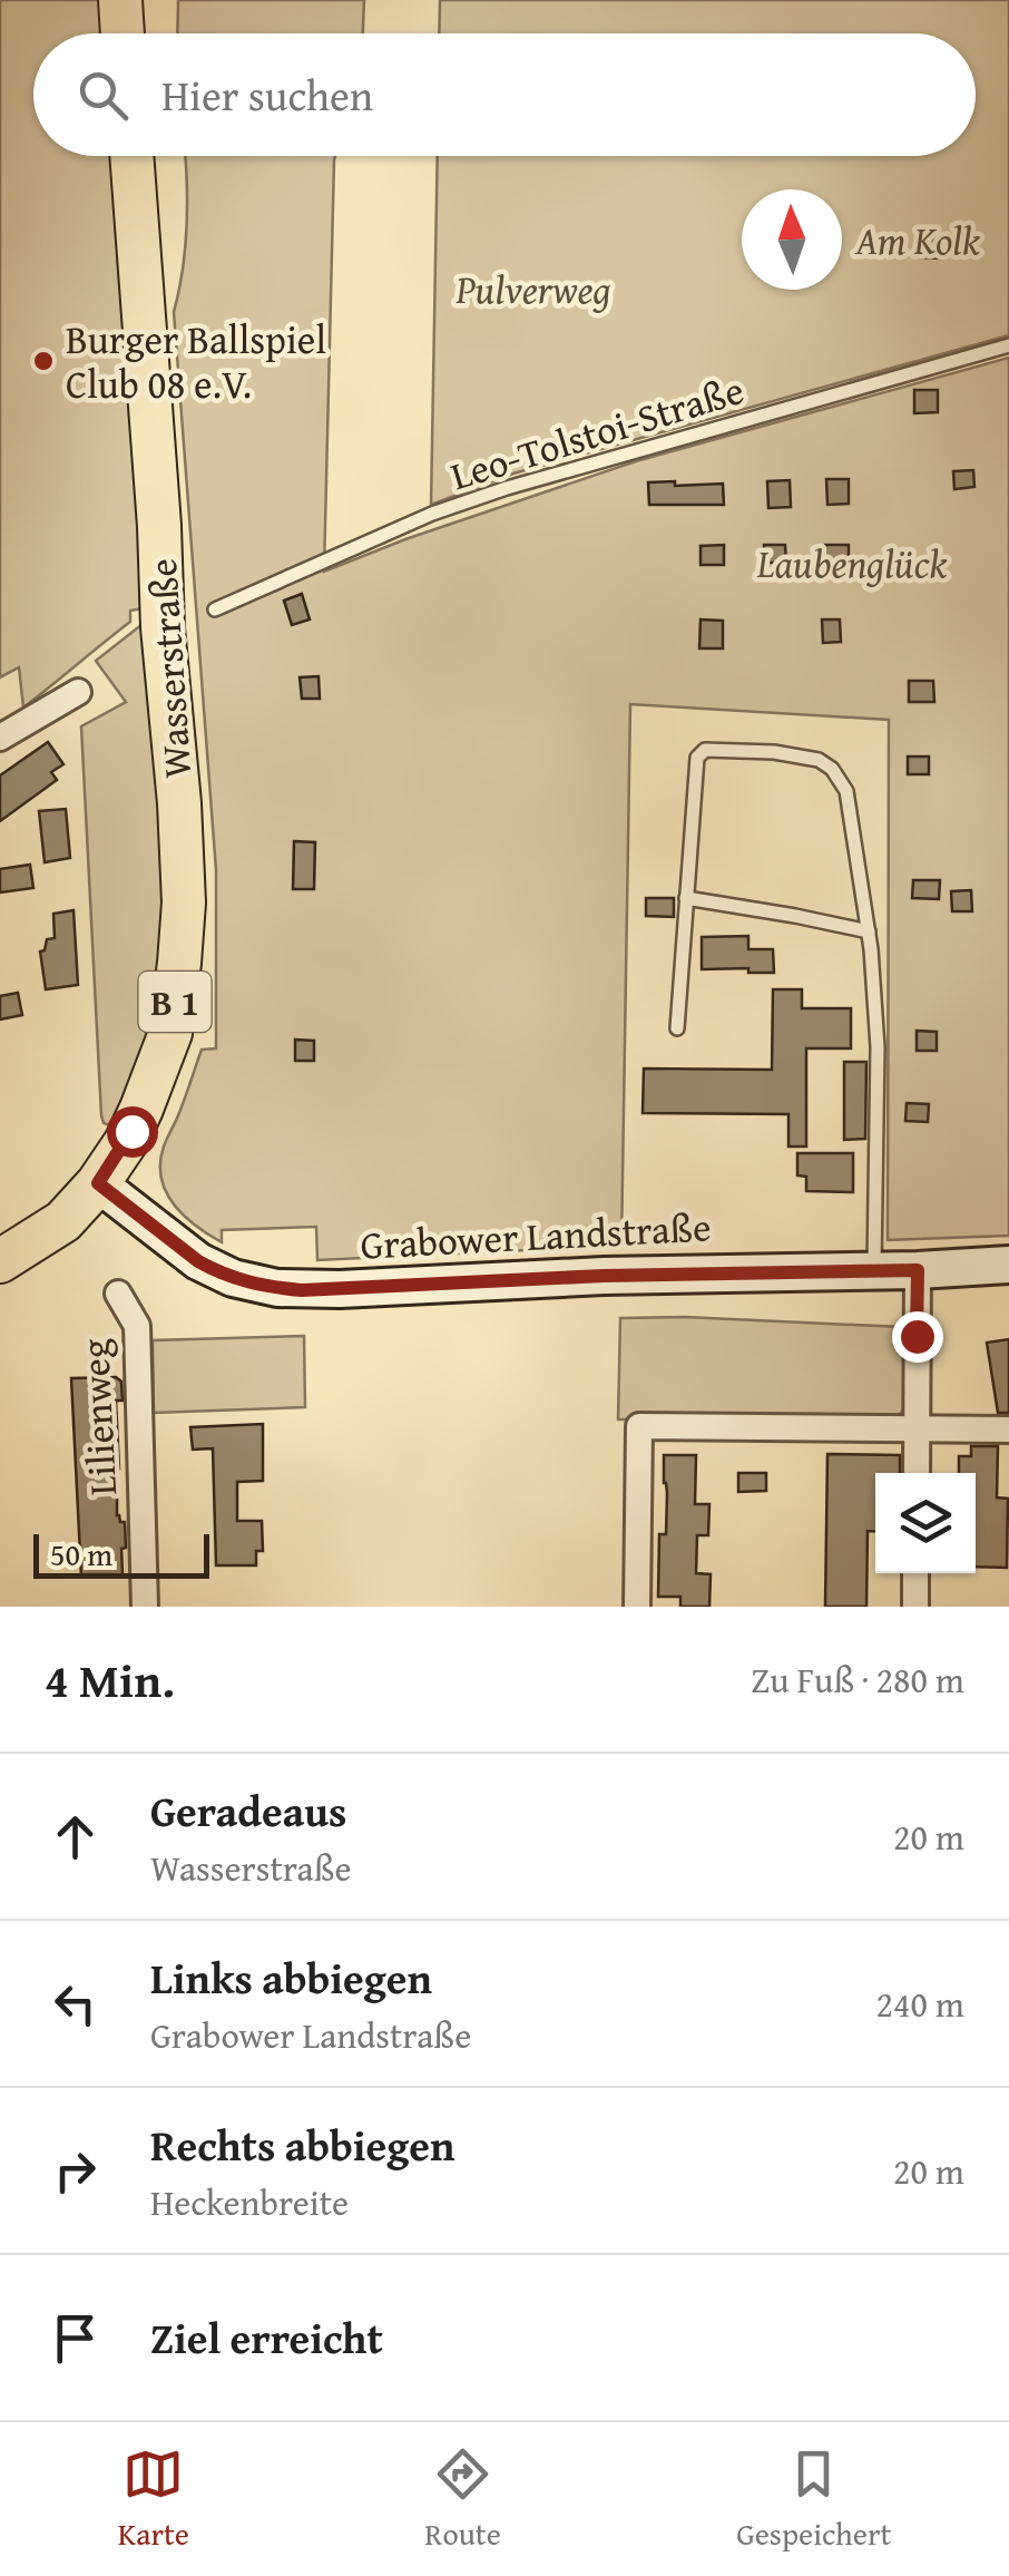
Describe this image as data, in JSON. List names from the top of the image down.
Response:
{
  "streets": {
    "main road": ["Wasserstraße", "B 1", "Grabower Landstraße"],
    "street": ["Lilienweg"],
    "lane": ["Leo-Tolstoi-Straße"]
  },
  "crossings": [
    ["Wasserstraße", "B 1"],
    ["Wasserstraße", "Grabower Landstraße"],
    ["B 1", "Grabower Landstraße"]
  ],
  "parks": ["Am Kolk", "Pulverweg", "Laubenglück"],
  "places": ["Burger Ballspiel Club 08 e.V."],
  "scale_bar": "50 m",
  "north": "top",
  "page": {
    "search": "Hier suchen",
    "scale": "50 m",
    "heading": ["4 Min.", "Zu Fuß · 280 m"],
    "list": [
      ["Geradeaus", "Wasserstraße", "20 m"],
      ["Links abbiegen", "Grabower Landstraße", "240 m"],
      ["Rechts abbiegen", "Heckenbreite", "20 m"],
      "Ziel erreicht"
    ],
    "nav": ["Karte", "Route", "Gespeichert"]
  }
}
